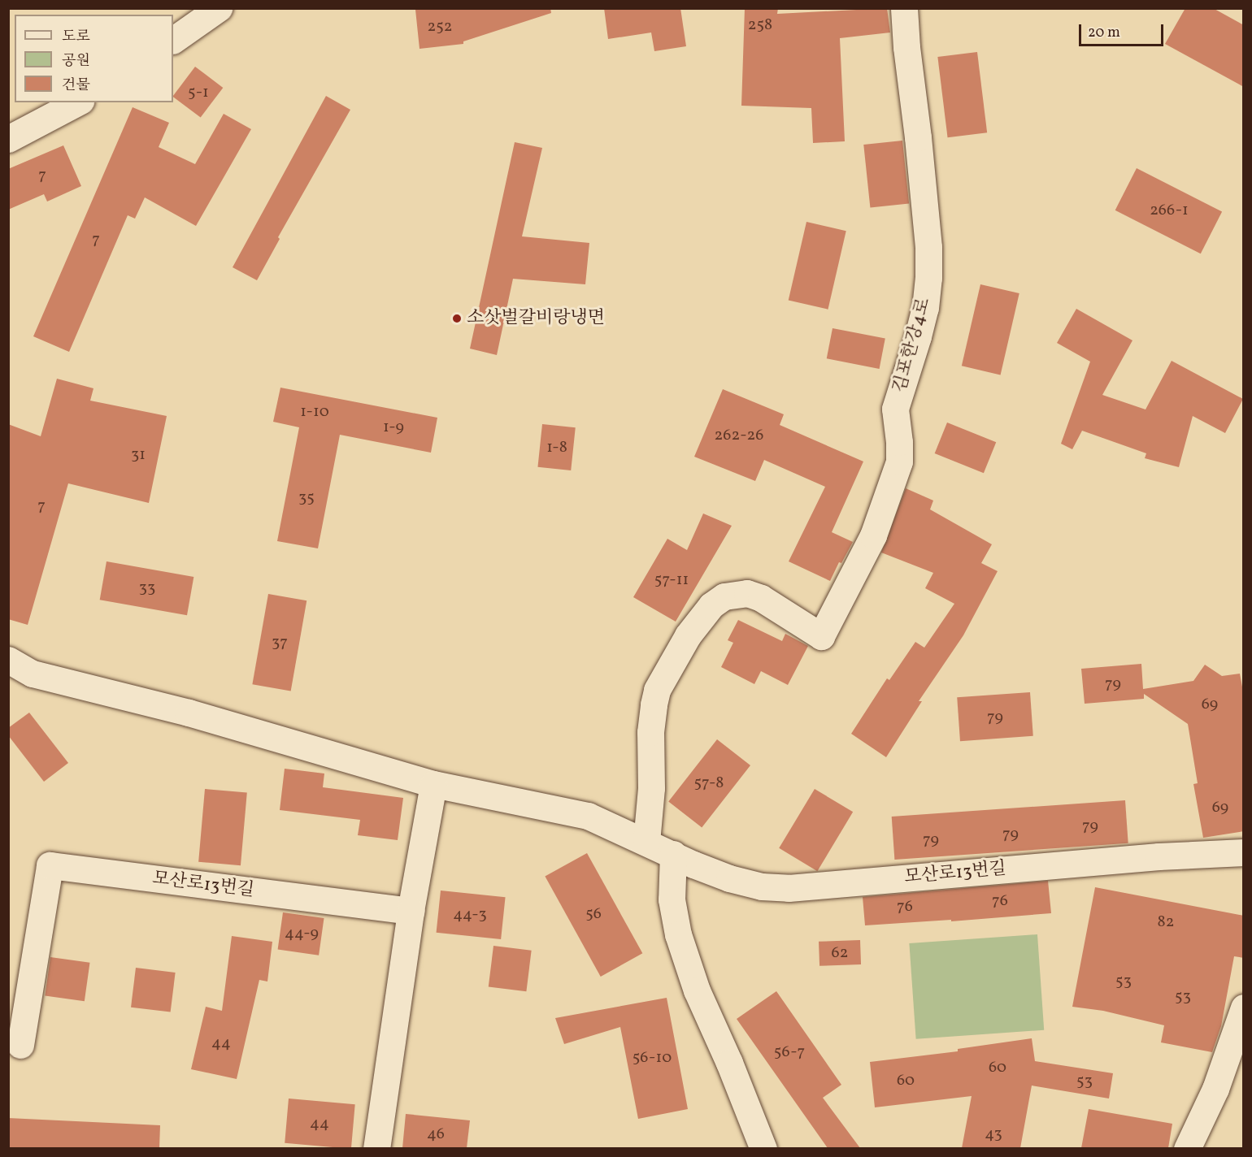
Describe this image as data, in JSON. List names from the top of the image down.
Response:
{
  "streets": {
    "street": ["김포한강4로", "모산로13번길"]
  },
  "crossings": [
    ["김포한강4로", "모산로13번길"]
  ],
  "places": ["소삿벌갈비랑냉면"],
  "house_numbers": [
    "258",
    "252",
    "5-1",
    "7",
    "266-1",
    "7",
    "1-10",
    "1-9",
    "262-26",
    "1-8",
    "31",
    "35",
    "7",
    "57-11",
    "33",
    "37",
    "79",
    "69",
    "79",
    "57-8",
    "69",
    "79",
    "79",
    "79",
    "76",
    "76",
    "56",
    "44-3",
    "82",
    "44-9",
    "62",
    "53",
    "53",
    "44",
    "56-7",
    "56-10",
    "60",
    "60",
    "53",
    "44",
    "46",
    "43"
  ],
  "legend": ["도로", "공원", "건물"],
  "scale_bar": "20 m"
}
